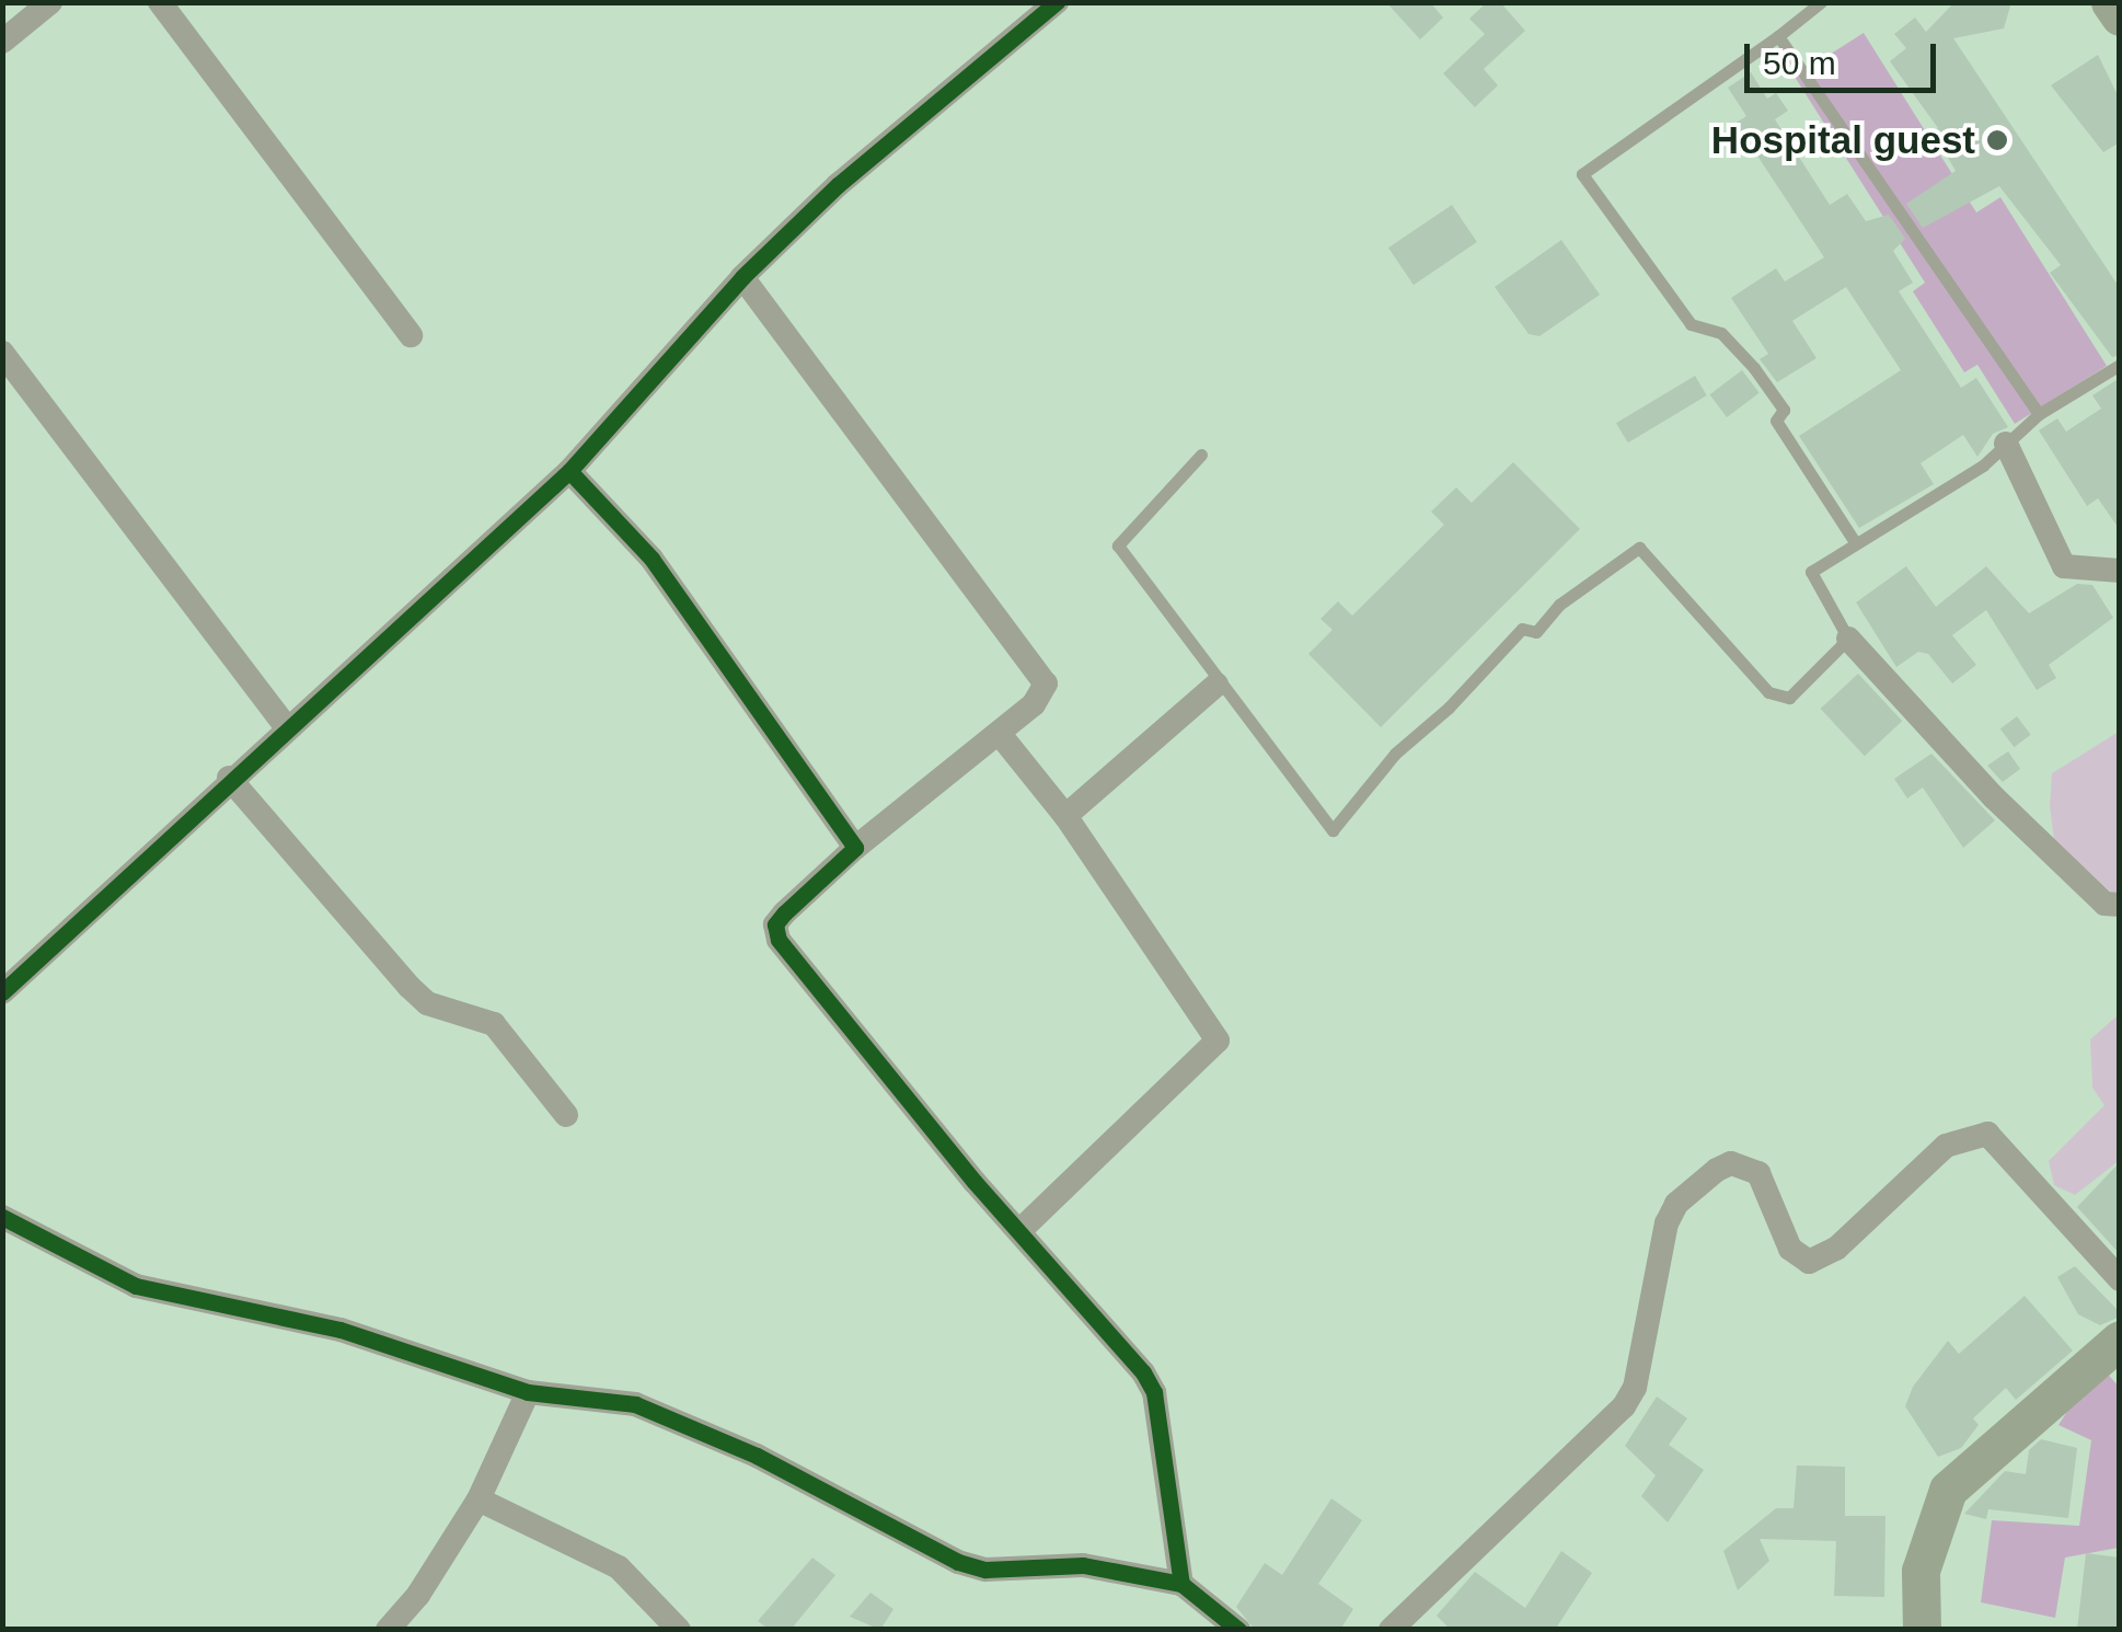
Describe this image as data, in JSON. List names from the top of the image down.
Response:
{
  "places": ["Hospital guest"],
  "scale_bar": "50 m"
}
